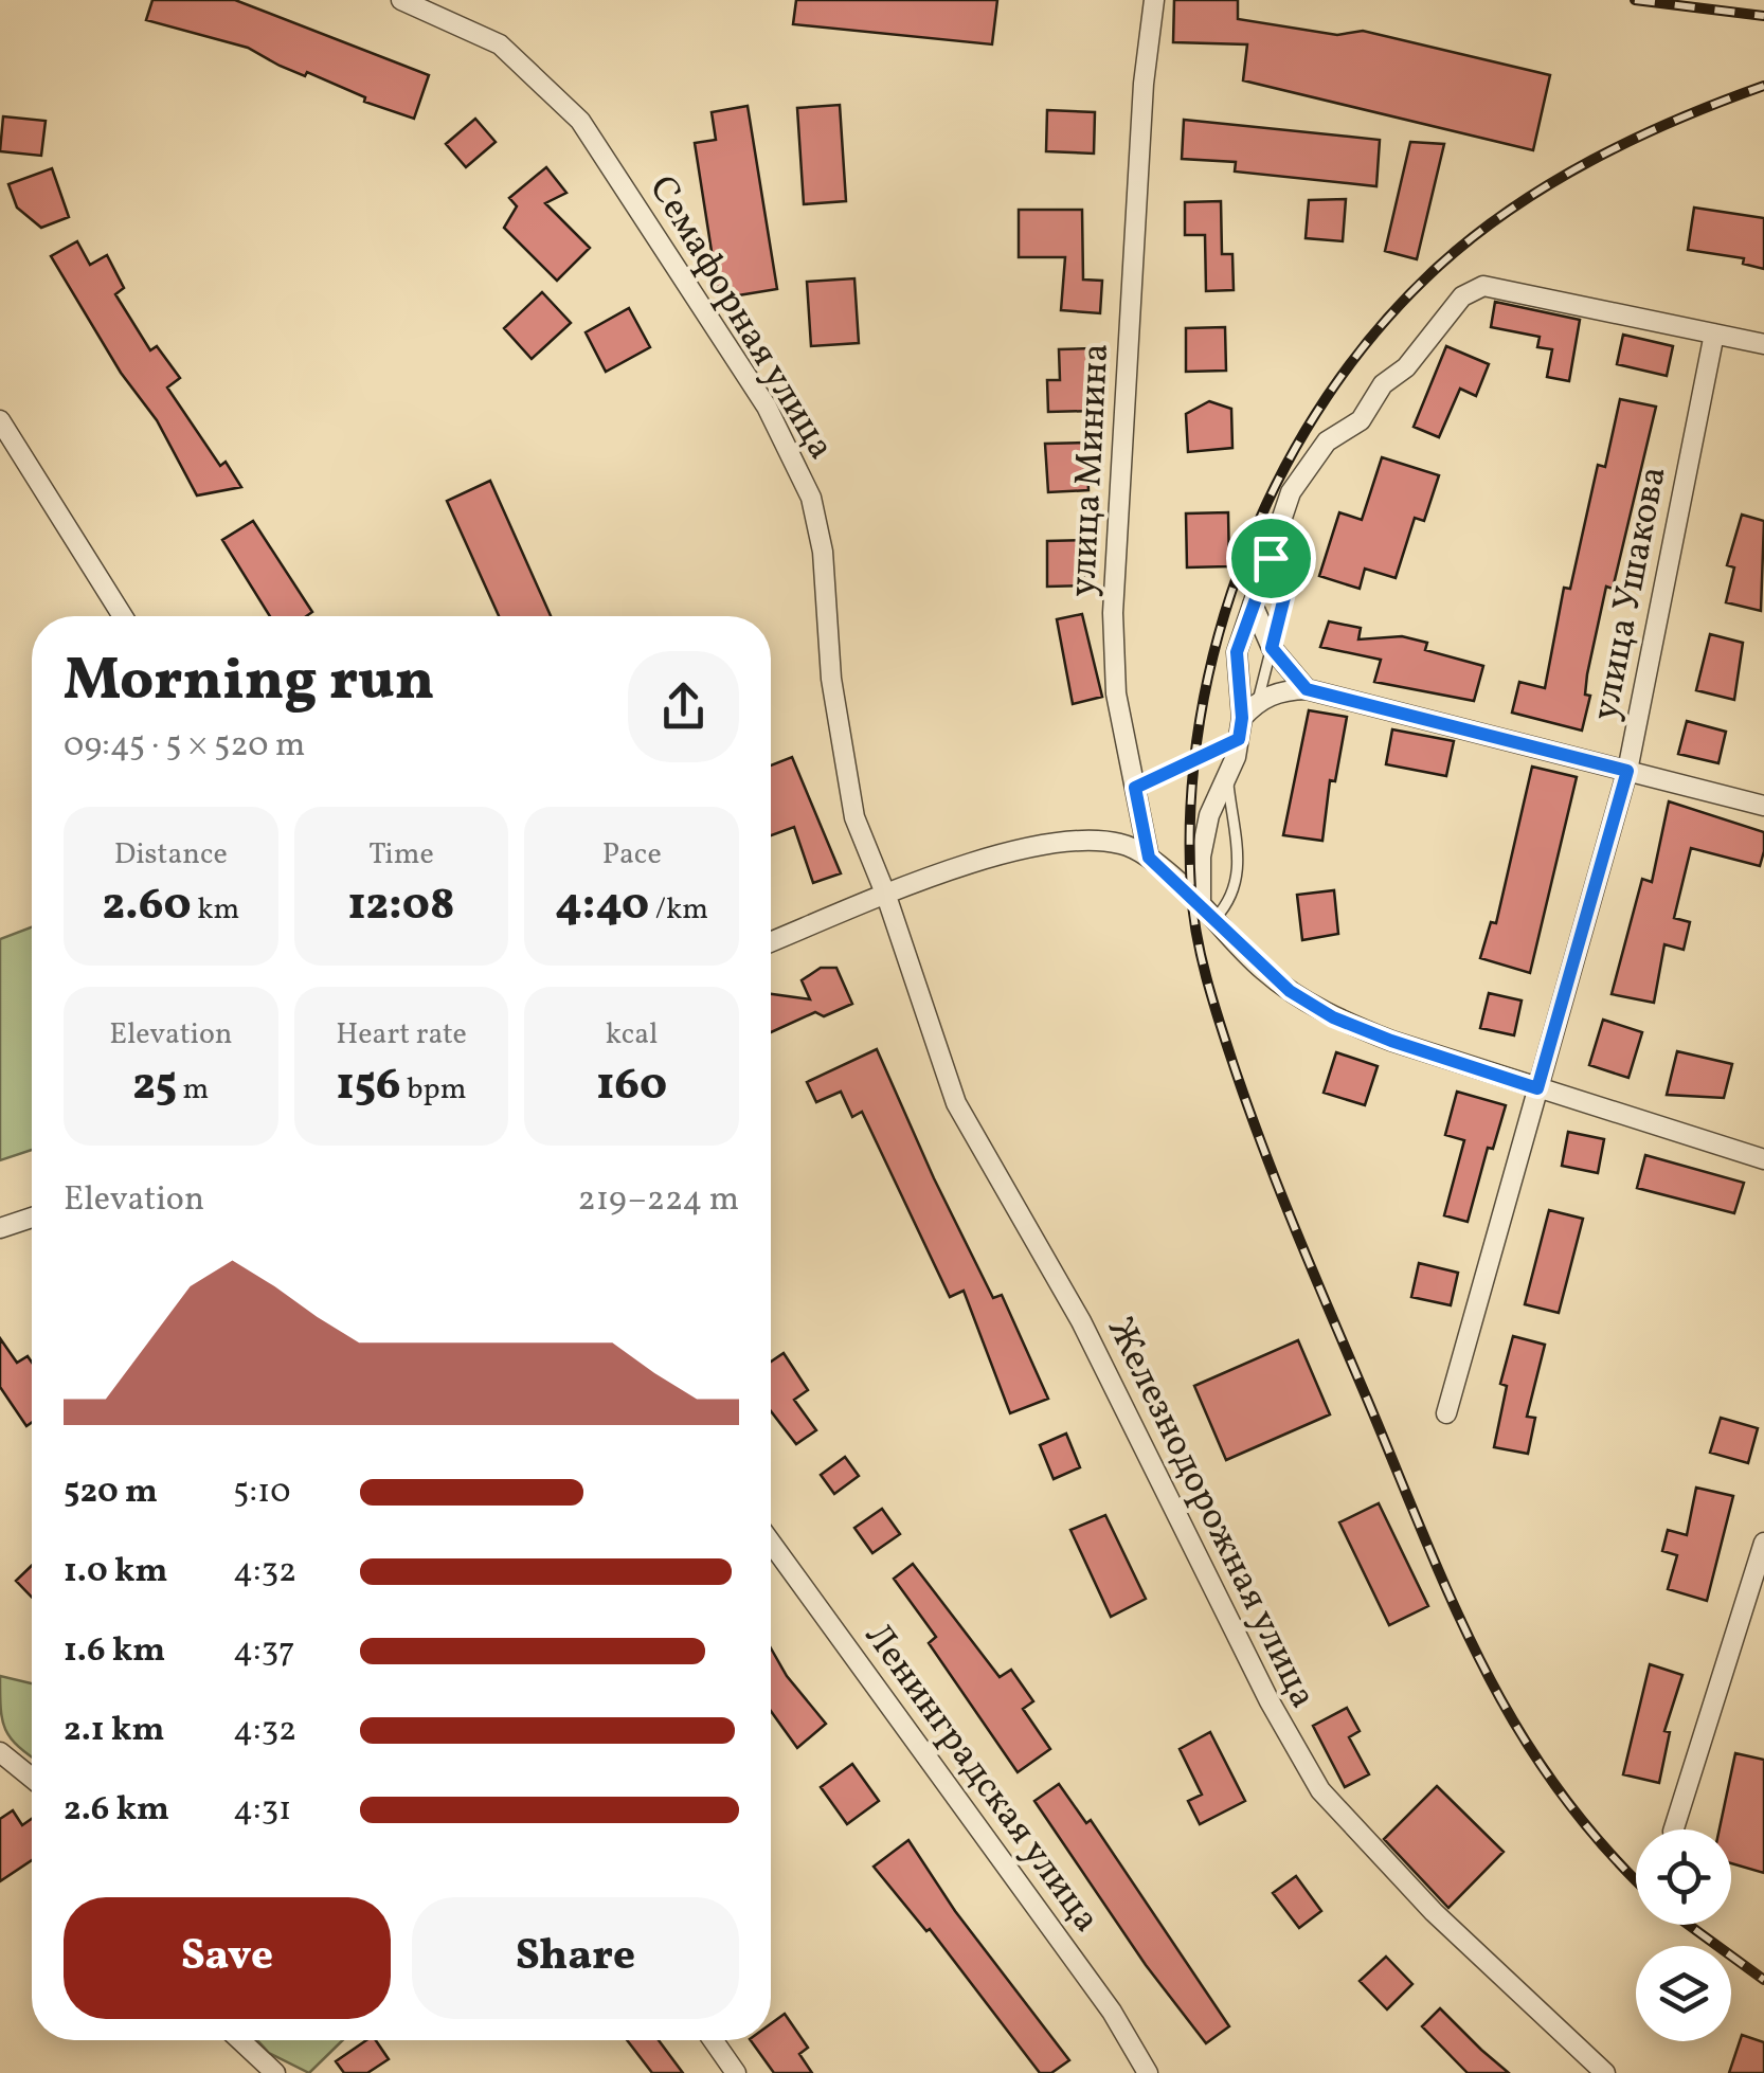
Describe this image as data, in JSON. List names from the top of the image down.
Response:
{
  "streets": {
    "street": [
      "Семафорная улица",
      "улица Минина",
      "улица Ушакова",
      "Железнодорожная улица",
      "Ленинградская улица"
    ]
  },
  "crossings": [
    ["Семафорная улица", "Железнодорожная улица"]
  ],
  "page": {
    "heading": ["Morning run", "09:45 · 5 × 520 m"],
    "stats": [
      ["Distance", "2.60 km"],
      ["Time", "12:08"],
      ["Pace", "4:40 /km"],
      ["Elevation", "25 m"],
      ["Heart rate", "156 bpm"],
      ["kcal", "160"]
    ],
    "chart": ["Elevation", "219–224 m"],
    "list": [
      {
        "name": "520 m",
        "note": "5:10"
      },
      {
        "name": "1.0 km",
        "note": "4:32"
      },
      {
        "name": "1.6 km",
        "note": "4:37"
      },
      {
        "name": "2.1 km",
        "note": "4:32"
      },
      {
        "name": "2.6 km",
        "note": "4:31"
      }
    ],
    "buttons": ["Save", "Share"]
  }
}
